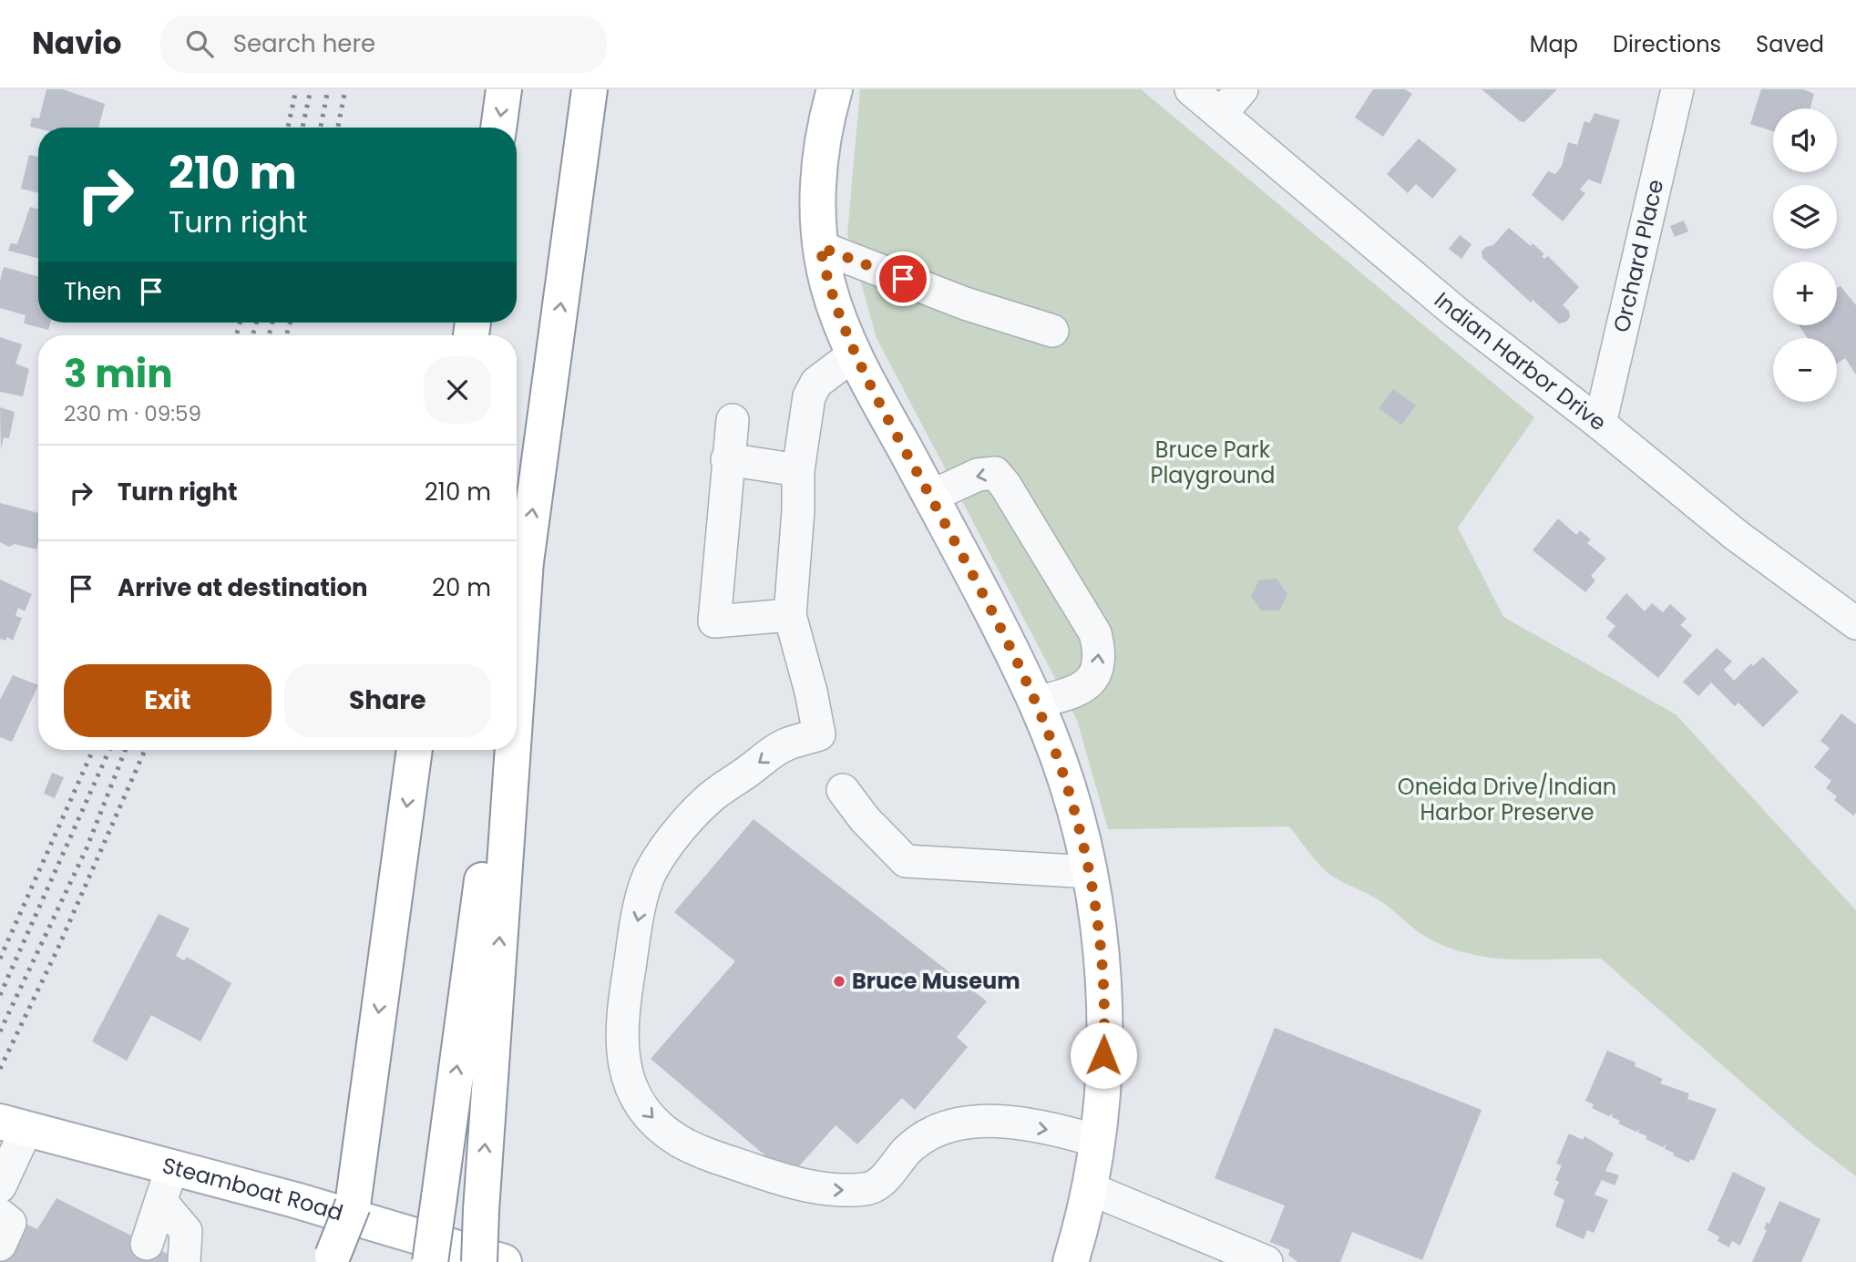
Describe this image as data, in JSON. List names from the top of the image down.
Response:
{
  "streets": {
    "main road": ["Steamboat Road"],
    "street": ["Orchard Place", "Indian Harbor Drive"]
  },
  "crossings": [
    ["Orchard Place", "Indian Harbor Drive"]
  ],
  "parks": ["Bruce Park Playground", "Oneida Drive/Indian Harbor Preserve"],
  "places": ["Bruce Museum"],
  "page": {
    "header": "Navio",
    "search": "Search here",
    "nav": ["Map", "Directions", "Saved"],
    "map_buttons": ["+", "−"],
    "turn": ["210 m", "Turn right"],
    "then": "Then",
    "heading": ["3 min", "230 m · 09:59"],
    "list": [
      {
        "name": "Turn right",
        "value": "210 m"
      },
      {
        "name": "Arrive at destination",
        "value": "20 m"
      }
    ],
    "buttons": ["Exit", "Share"]
  }
}
